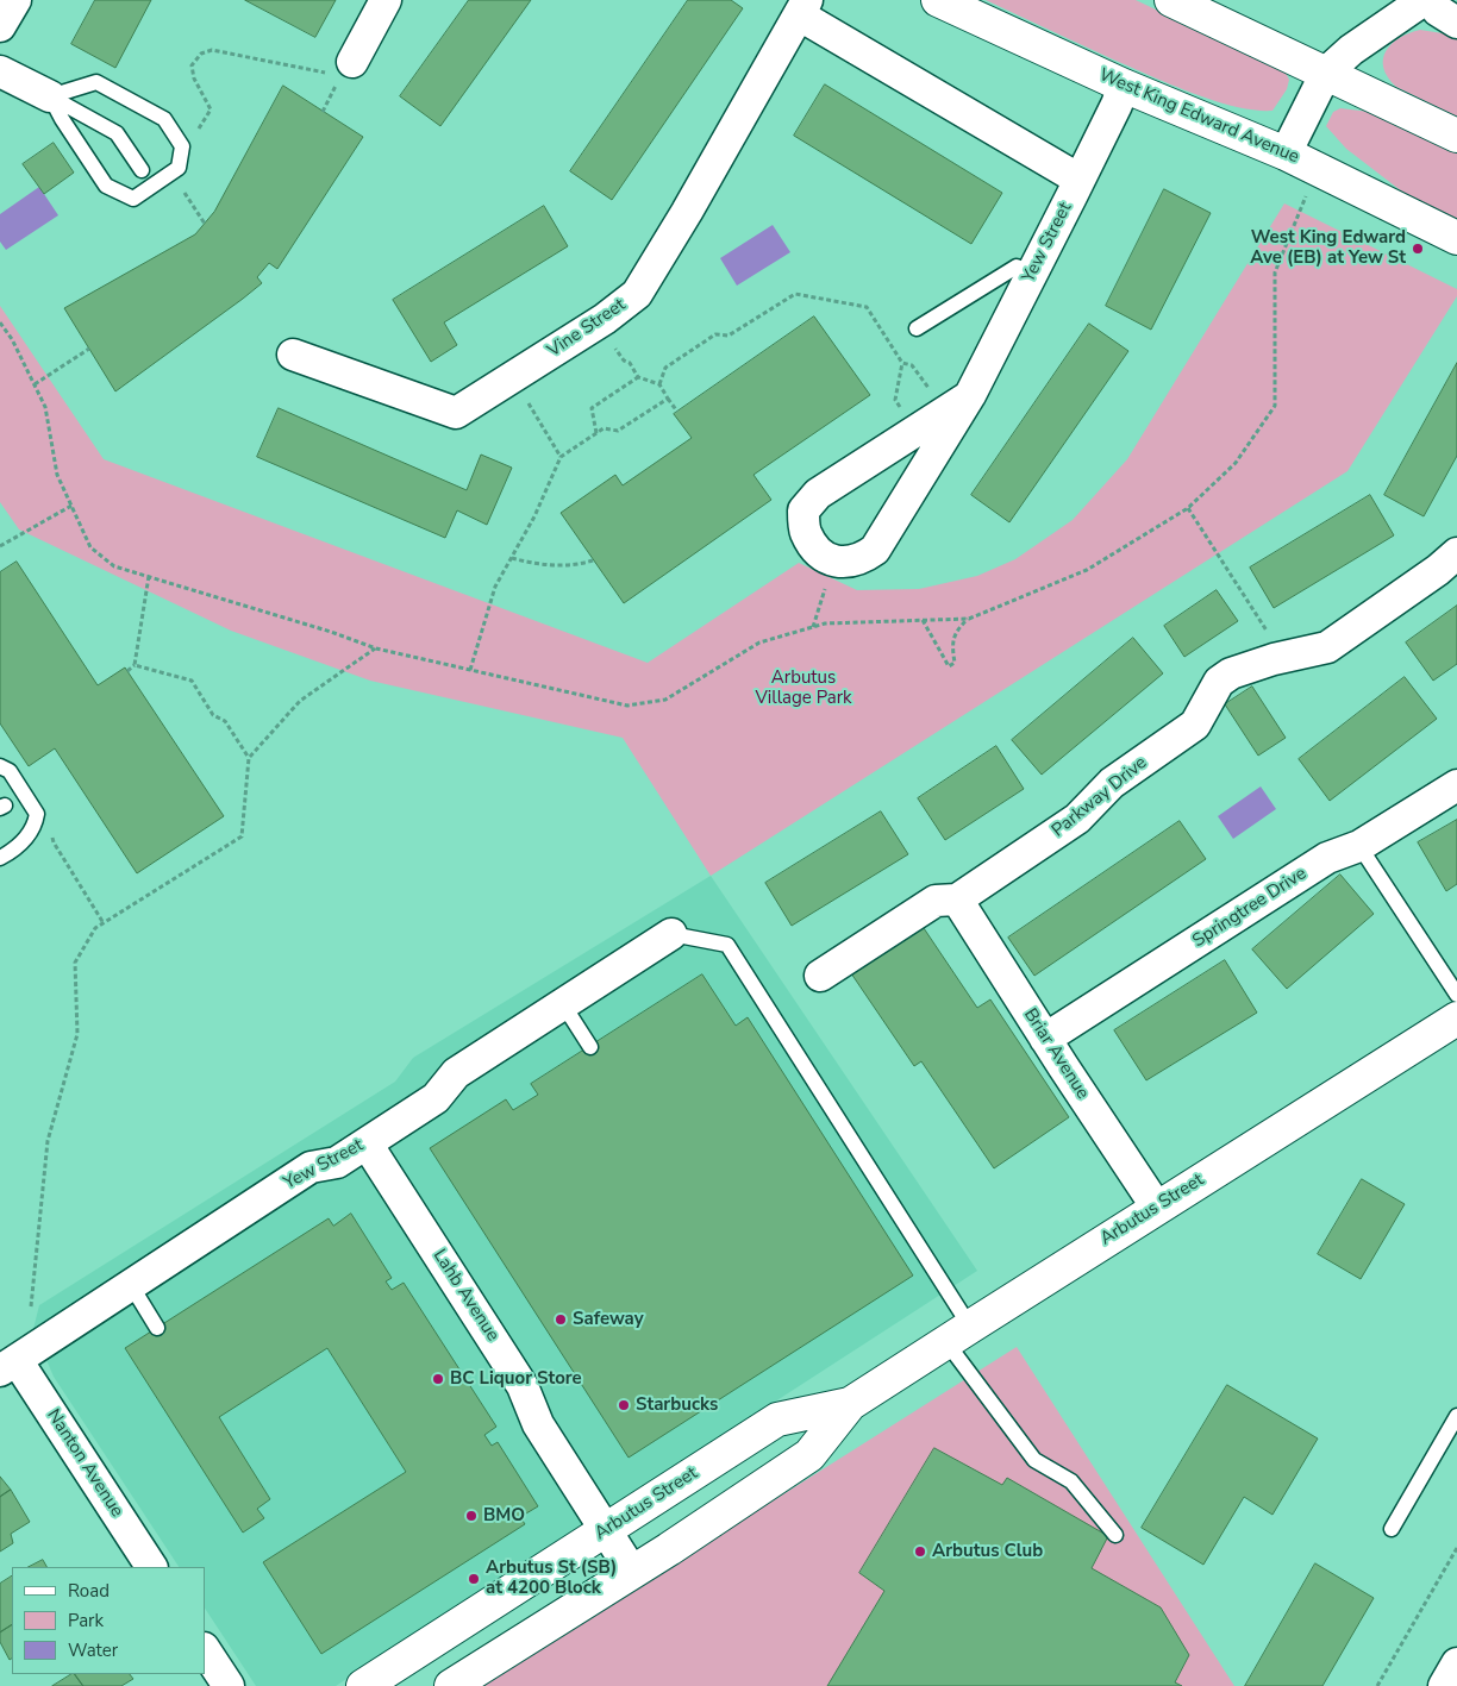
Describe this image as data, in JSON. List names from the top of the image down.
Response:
{
  "streets": {
    "main road": ["West King Edward Avenue", "Arbutus Street"],
    "street": [
      "Yew Street",
      "Vine Street",
      "Parkway Drive",
      "Springtree Drive",
      "Briar Avenue",
      "Lahb Avenue",
      "Nanton Avenue"
    ]
  },
  "crossings": [
    ["West King Edward Avenue", "Yew Street"],
    ["Yew Street", "Lahb Avenue"],
    ["Yew Street", "Nanton Avenue"],
    ["Parkway Drive", "Briar Avenue"],
    ["Springtree Drive", "Briar Avenue"],
    ["Briar Avenue", "Arbutus Street"],
    ["Arbutus Street", "Lahb Avenue"]
  ],
  "parks": ["Arbutus Village Park"],
  "places": [
    "West King Edward Ave (EB) at Yew St",
    "Safeway",
    "BC Liquor Store",
    "Starbucks",
    "BMO",
    "Arbutus Club",
    "Arbutus St (SB) at 4200 Block"
  ],
  "legend": ["Road", "Park", "Water"]
}
